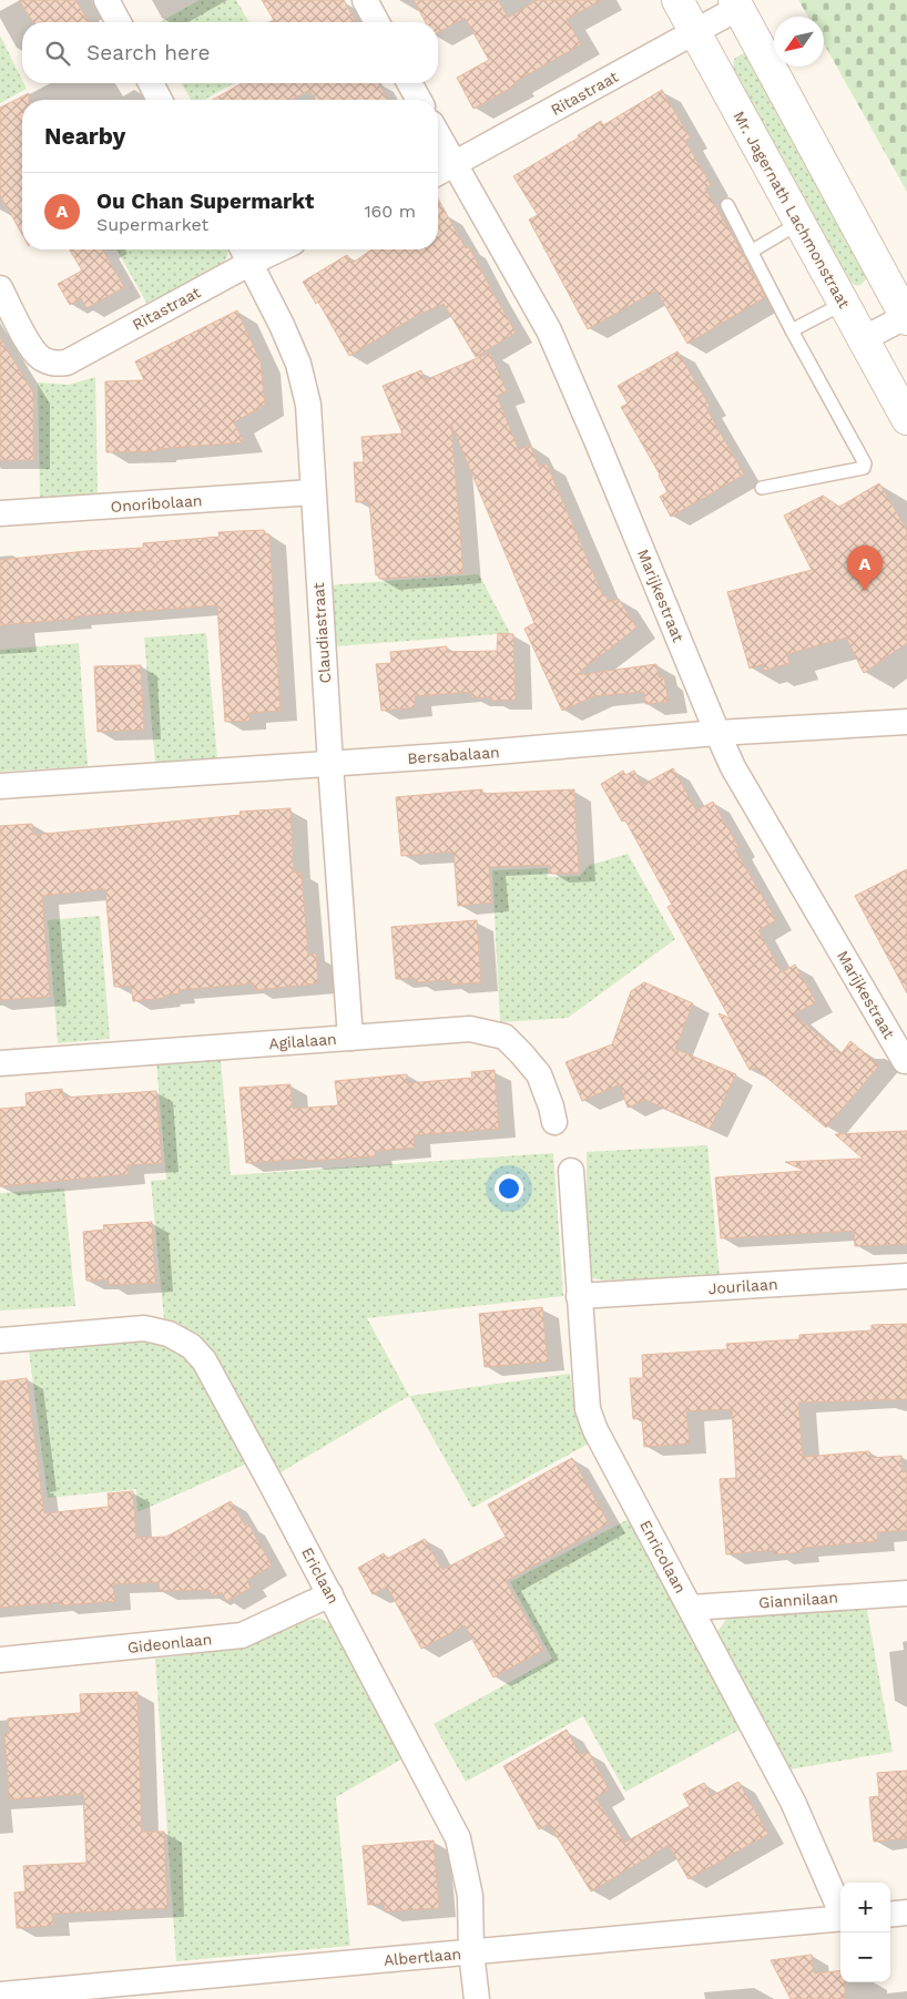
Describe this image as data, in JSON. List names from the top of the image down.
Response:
{
  "streets": {
    "main road": ["Mr. Jagernath Lachmonstraat"],
    "street": [
      "Ritastraat",
      "Onoribolaan",
      "Marijkestraat",
      "Claudiastraat",
      "Bersabalaan",
      "Agilalaan",
      "Jourilaan",
      "Enricolaan",
      "Ericlaan",
      "Giannilaan",
      "Gideonlaan",
      "Albertlaan"
    ]
  },
  "crossings": [
    ["Ritastraat", "Mr. Jagernath Lachmonstraat"],
    ["Ritastraat", "Marijkestraat"],
    ["Ritastraat", "Claudiastraat"],
    ["Onoribolaan", "Claudiastraat"],
    ["Marijkestraat", "Bersabalaan"],
    ["Claudiastraat", "Bersabalaan"],
    ["Claudiastraat", "Agilalaan"],
    ["Jourilaan", "Enricolaan"],
    ["Enricolaan", "Giannilaan"],
    ["Ericlaan", "Gideonlaan"],
    ["Ericlaan", "Albertlaan"]
  ],
  "north": "bottom left",
  "page": {
    "search": "Search here",
    "heading": "Nearby",
    "list": [
      {
        "mark": "A",
        "name": "Ou Chan Supermarkt",
        "note": "Supermarket",
        "value": "160 m"
      }
    ],
    "pins": "A",
    "map_buttons": ["+", "−"]
  }
}
